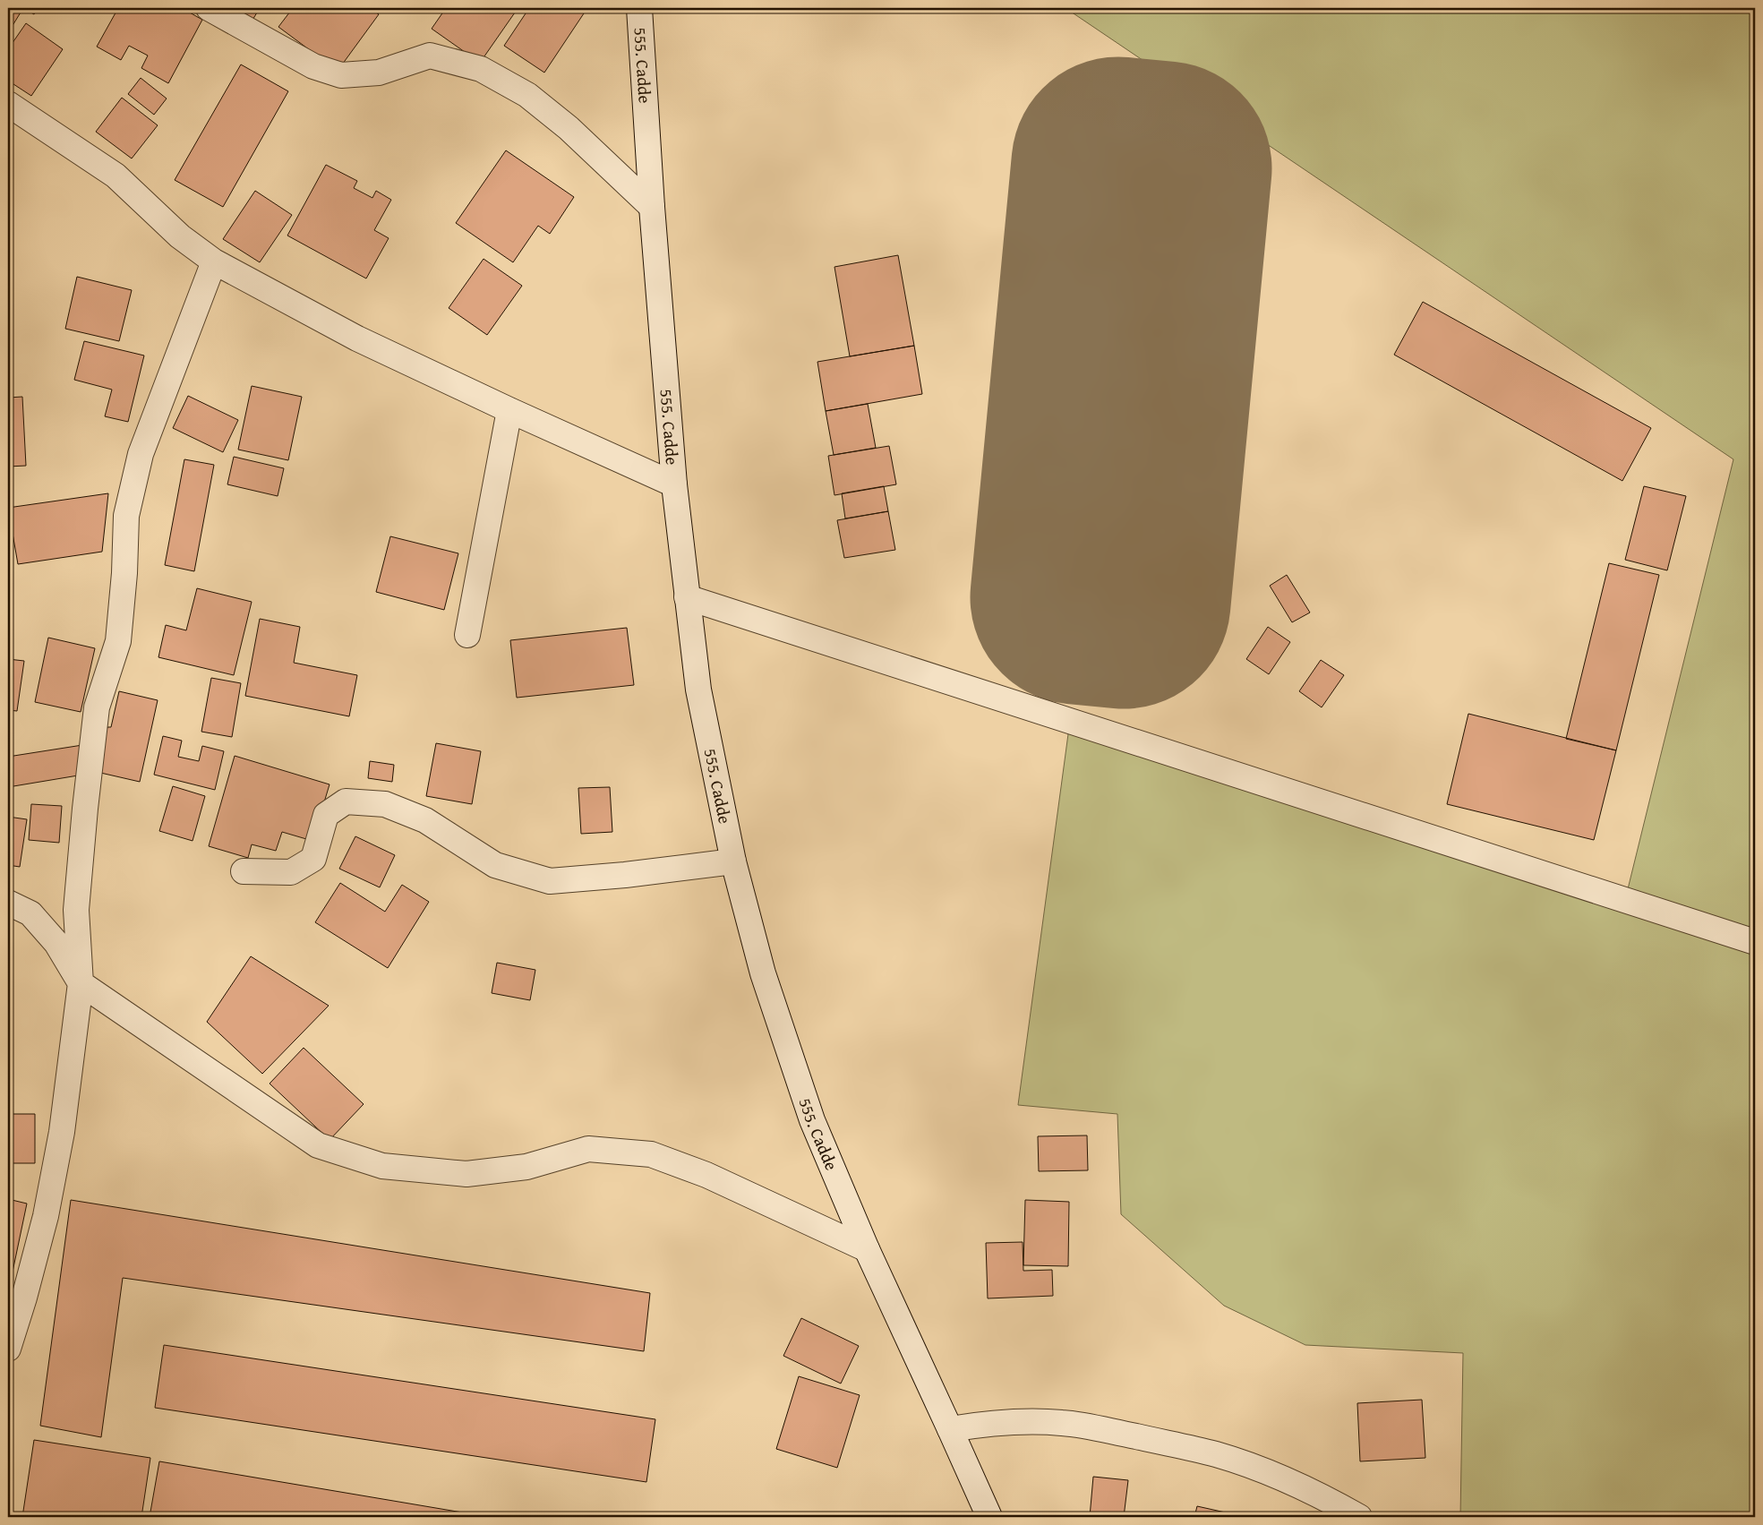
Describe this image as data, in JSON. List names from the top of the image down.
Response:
{
  "streets": {
    "street": ["555. Cadde"]
  }
}
